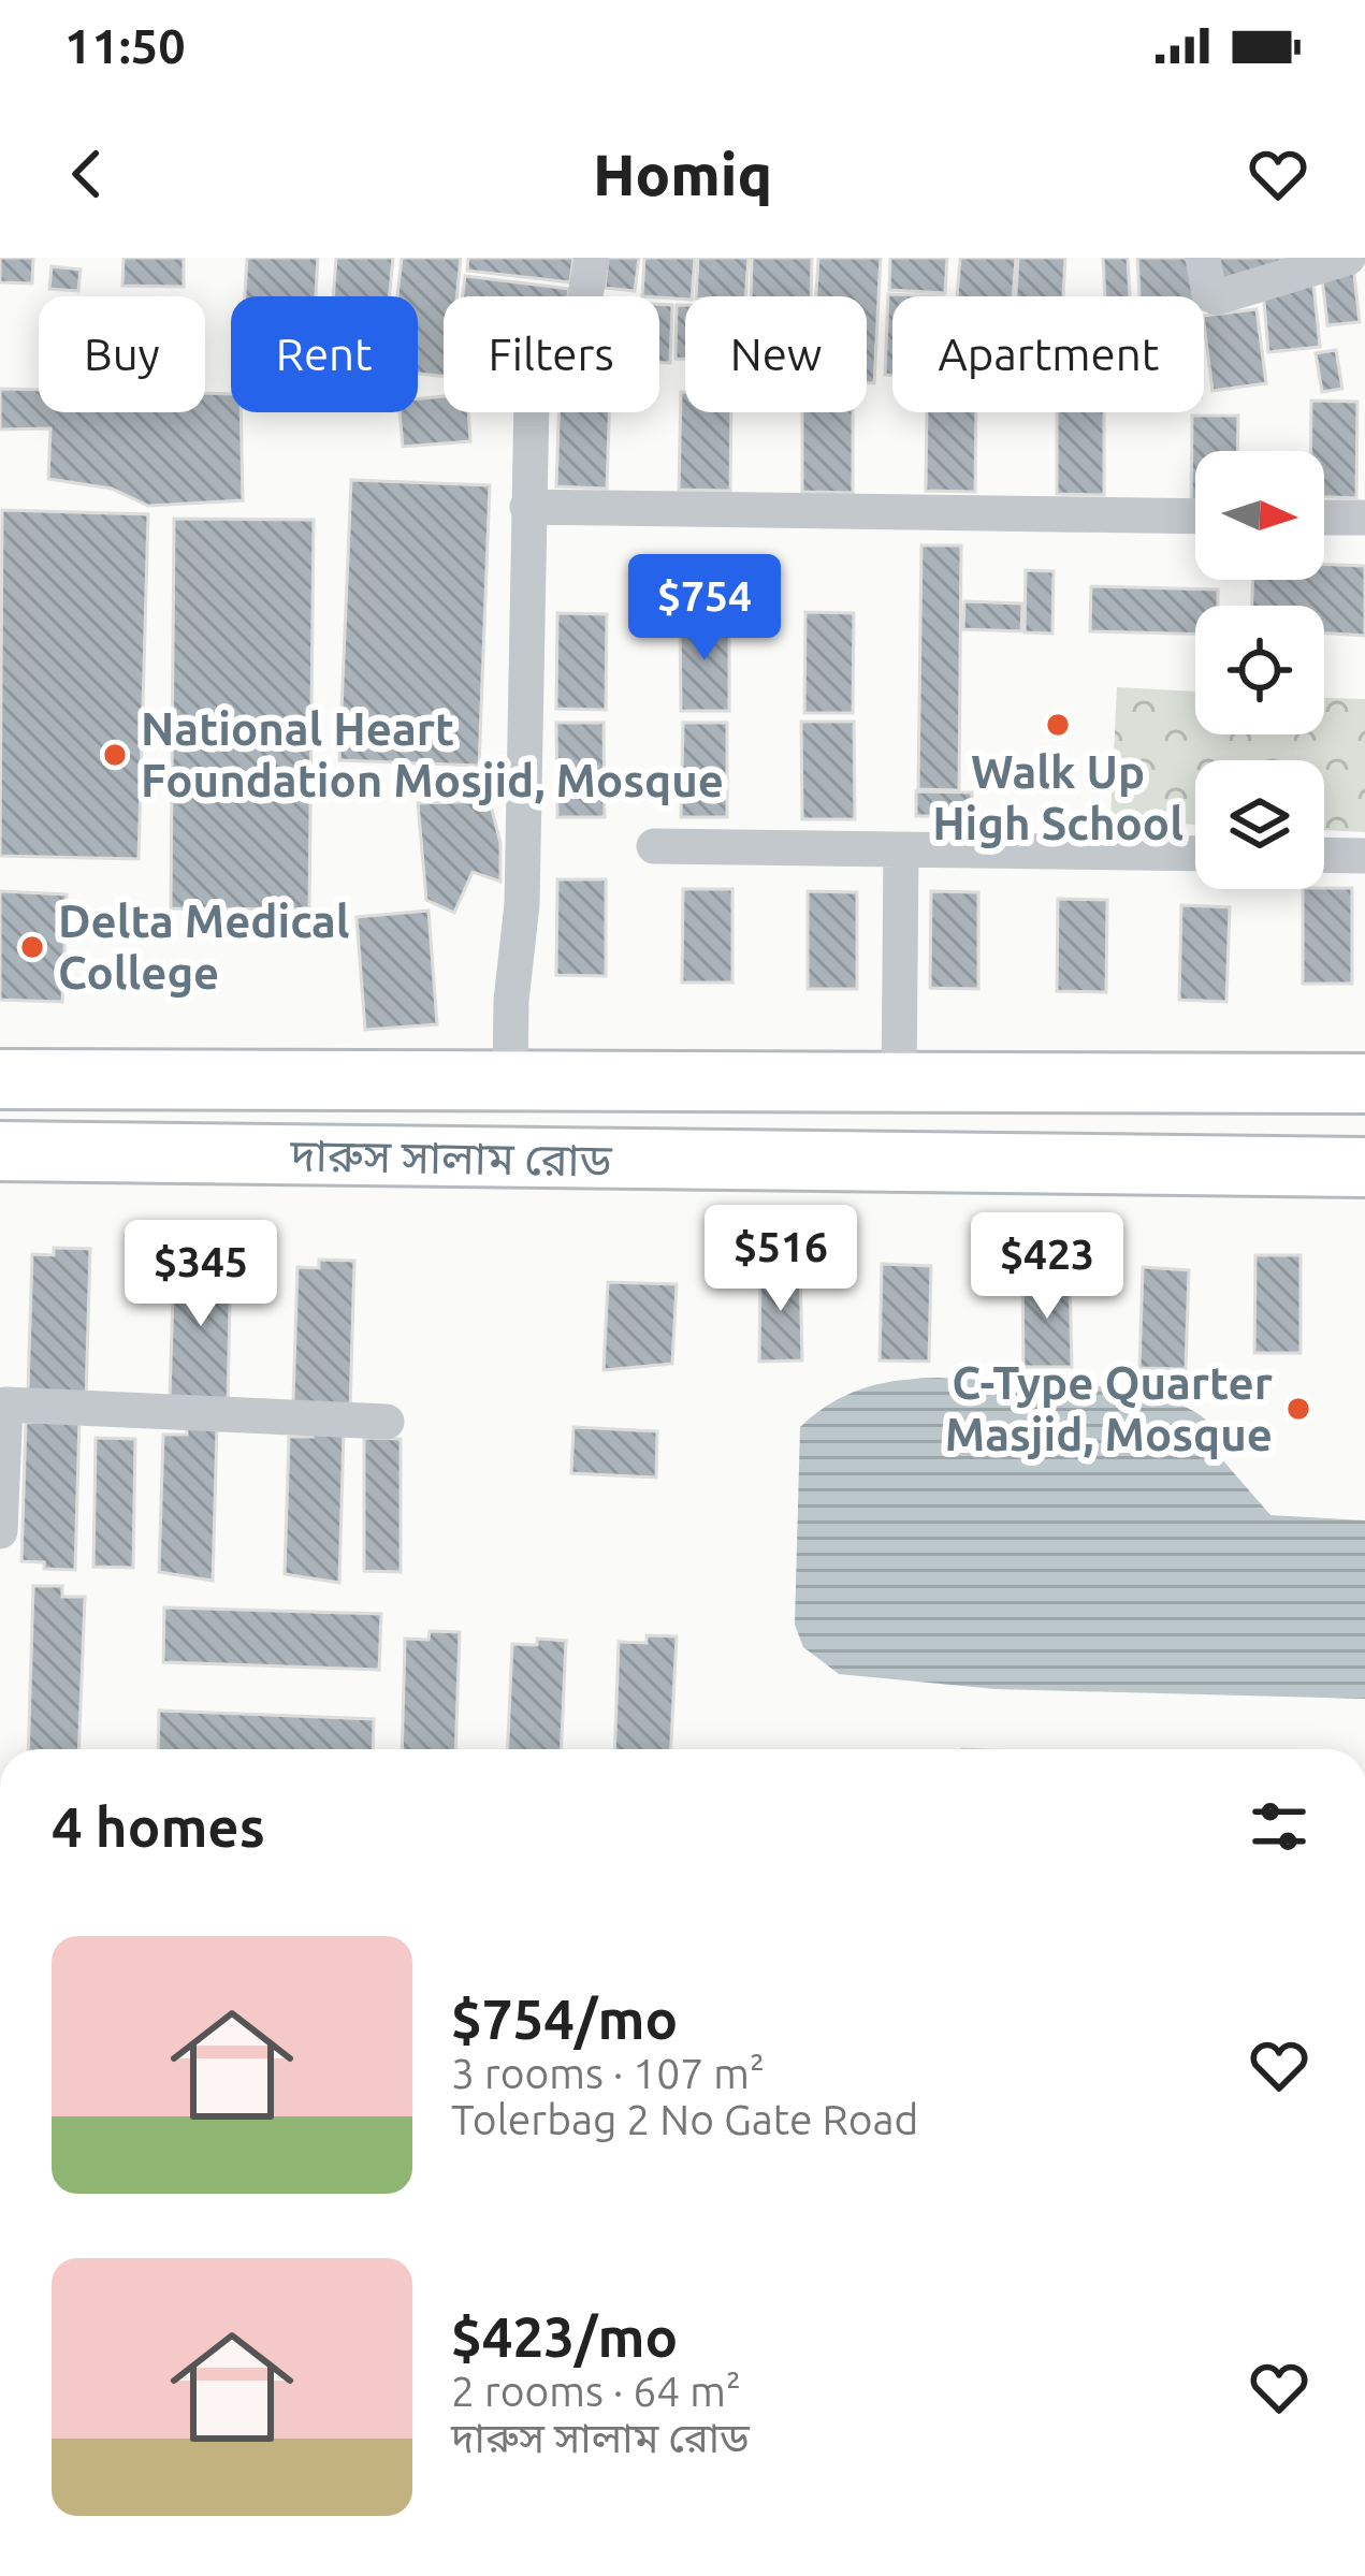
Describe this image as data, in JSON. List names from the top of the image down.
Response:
{
  "streets": {
    "main road": ["দারুস সালাম রোড"]
  },
  "places": [
    "Walk Up High School",
    "National Heart Foundation Mosjid, Mosque",
    "Delta Medical College",
    "C-Type Quarter Masjid, Mosque"
  ],
  "north": "right",
  "page": {
    "status": "11:50",
    "header": "Homiq",
    "chip": [
      "Buy",
      "Rent",
      "Filters",
      "New",
      "Apartment"
    ],
    "price": [
      "$754",
      "$516",
      "$423",
      "$345"
    ],
    "heading": "4 homes",
    "list": [
      {
        "name": "$754/mo",
        "note": "3 rooms · 107 m² · Tolerbag 2 No Gate Road"
      },
      {
        "name": "$423/mo",
        "note": "2 rooms · 64 m² · দারুস সালাম রোড"
      }
    ]
  }
}
